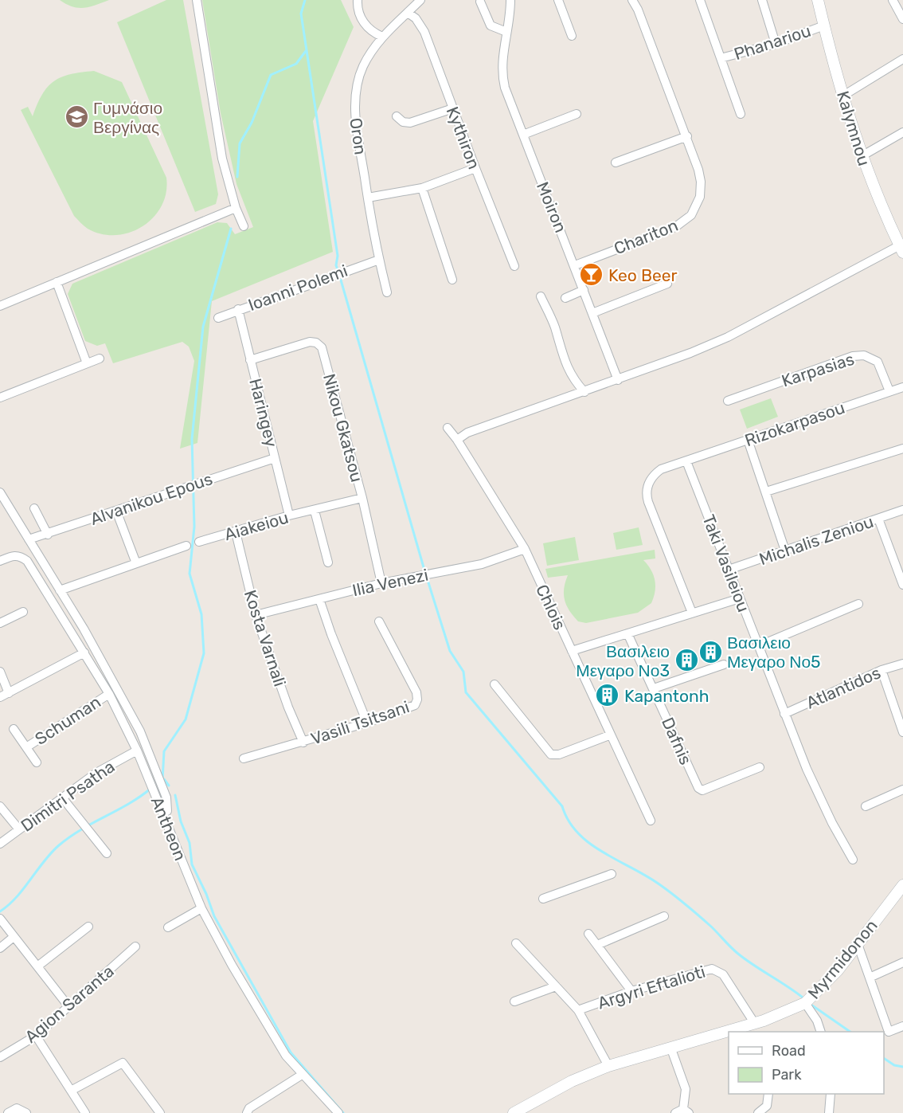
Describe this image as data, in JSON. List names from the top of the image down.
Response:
{
  "streets": {
    "street": [
      "Phanariou",
      "Kalymnou",
      "Oron",
      "Kythiron",
      "Moiron",
      "Chariton",
      "Ioanni Polemi",
      "Karpasias",
      "Haringey",
      "Rizokarpasou",
      "Nikou Gkatsou",
      "Alvanikou Epous",
      "Aiakeiou",
      "Michalis Zeniou",
      "Taki Vasileiou",
      "Ilia Venezi",
      "Chlois",
      "Kosta Varnali",
      "Atlantidos",
      "Schuman",
      "Vasili Tsitsani",
      "Dafnis",
      "Dimitri Psatha",
      "Antheon",
      "Myrmidonon",
      "Argyri Eftalioti",
      "Agion Saranta"
    ]
  },
  "crossings": [
    ["Phanariou", "Kalymnou"],
    ["Oron", "Kythiron"],
    ["Oron", "Ioanni Polemi"],
    ["Moiron", "Chariton"],
    ["Ioanni Polemi", "Haringey"],
    ["Karpasias", "Rizokarpasou"],
    ["Haringey", "Nikou Gkatsou"],
    ["Haringey", "Alvanikou Epous"],
    ["Haringey", "Aiakeiou"],
    ["Rizokarpasou", "Taki Vasileiou"],
    ["Nikou Gkatsou", "Aiakeiou"],
    ["Nikou Gkatsou", "Ilia Venezi"],
    ["Aiakeiou", "Kosta Varnali"],
    ["Michalis Zeniou", "Taki Vasileiou"],
    ["Taki Vasileiou", "Atlantidos"],
    ["Ilia Venezi", "Chlois"],
    ["Ilia Venezi", "Kosta Varnali"],
    ["Kosta Varnali", "Vasili Tsitsani"],
    ["Schuman", "Antheon"],
    ["Dimitri Psatha", "Antheon"],
    ["Myrmidonon", "Argyri Eftalioti"]
  ],
  "places": {
    "school or university": ["Γυμνάσιο Βεργίνας"],
    "bar": ["Keo Beer"],
    "building": ["Βασιλειο Μεγαρο Νο5", "Βασιλειο Μεγαρο Νο3", "Kapantonh"]
  },
  "legend": ["Road", "Park"]
}
